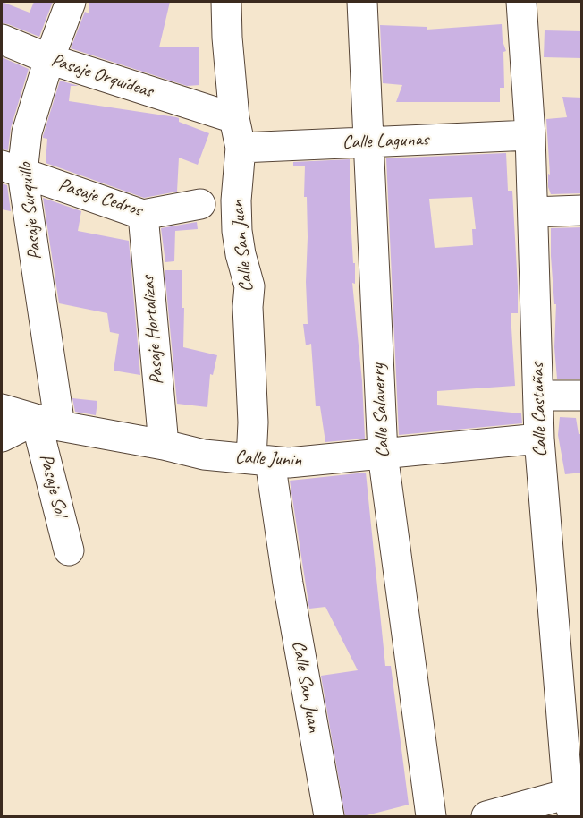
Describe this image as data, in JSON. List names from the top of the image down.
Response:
{
  "streets": {
    "street": [
      "Pasaje Orquídeas",
      "Calle Lagunas",
      "Pasaje Cedros",
      "Pasaje Surquillo",
      "Calle San Juan",
      "Pasaje Hortalizas",
      "Calle Castañas",
      "Calle Salaverry",
      "Calle Junin",
      "Pasaje Sol"
    ]
  },
  "crossings": [
    ["Pasaje Orquídeas", "Pasaje Surquillo"],
    ["Pasaje Orquídeas", "Calle San Juan"],
    ["Calle Lagunas", "Calle San Juan"],
    ["Calle Lagunas", "Calle Castañas"],
    ["Calle Lagunas", "Calle Salaverry"],
    ["Pasaje Cedros", "Pasaje Surquillo"],
    ["Pasaje Cedros", "Pasaje Hortalizas"],
    ["Pasaje Surquillo", "Calle Junin"],
    ["Pasaje Surquillo", "Pasaje Sol"],
    ["Calle San Juan", "Calle Junin"],
    ["Pasaje Hortalizas", "Calle Junin"],
    ["Calle Castañas", "Calle Junin"],
    ["Calle Salaverry", "Calle Junin"],
    ["Calle Junin", "Pasaje Sol"]
  ]
}
